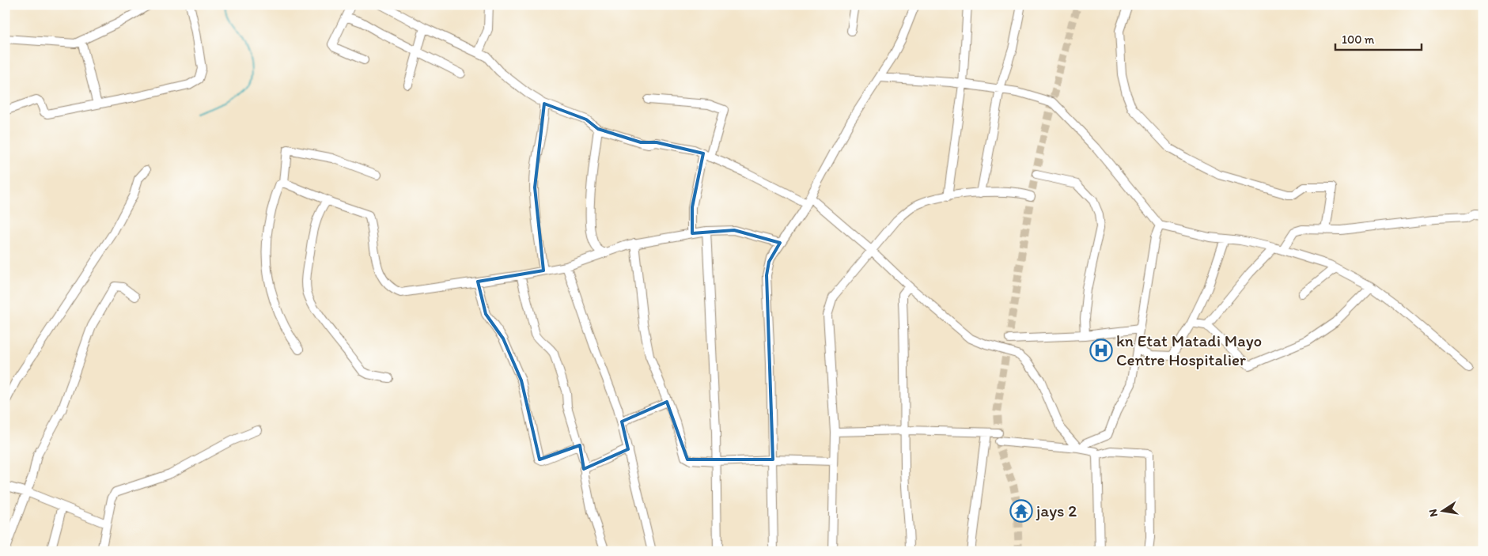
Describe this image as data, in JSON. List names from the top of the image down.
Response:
{
  "places": {
    "hospital": ["kn Etat Matadi Mayo Centre Hospitalier"],
    "temple": ["jays 2"]
  },
  "scale_bar": "100 m",
  "north": "left"
}
